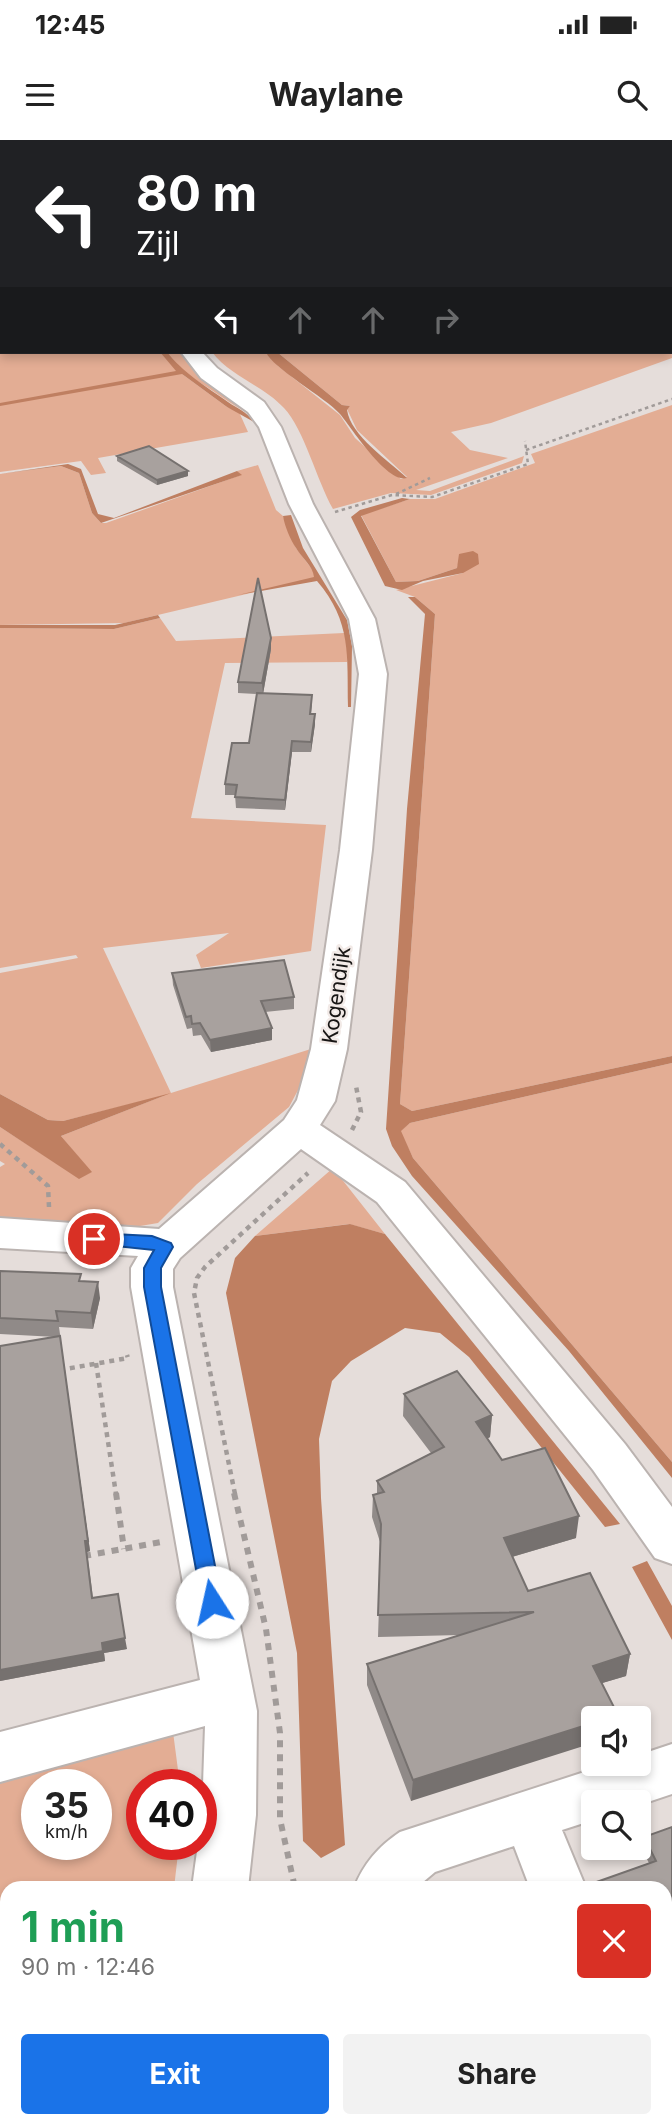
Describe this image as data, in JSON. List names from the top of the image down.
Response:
{
  "streets": {
    "street": ["Kogendijk"]
  },
  "page": {
    "status": "12:45",
    "header": "Waylane",
    "turn": ["80 m", "Zijl"],
    "speed": "35 km/h",
    "limit": "40",
    "heading": ["1 min", "90 m · 12:46"],
    "buttons": ["Exit", "Share"]
  }
}
